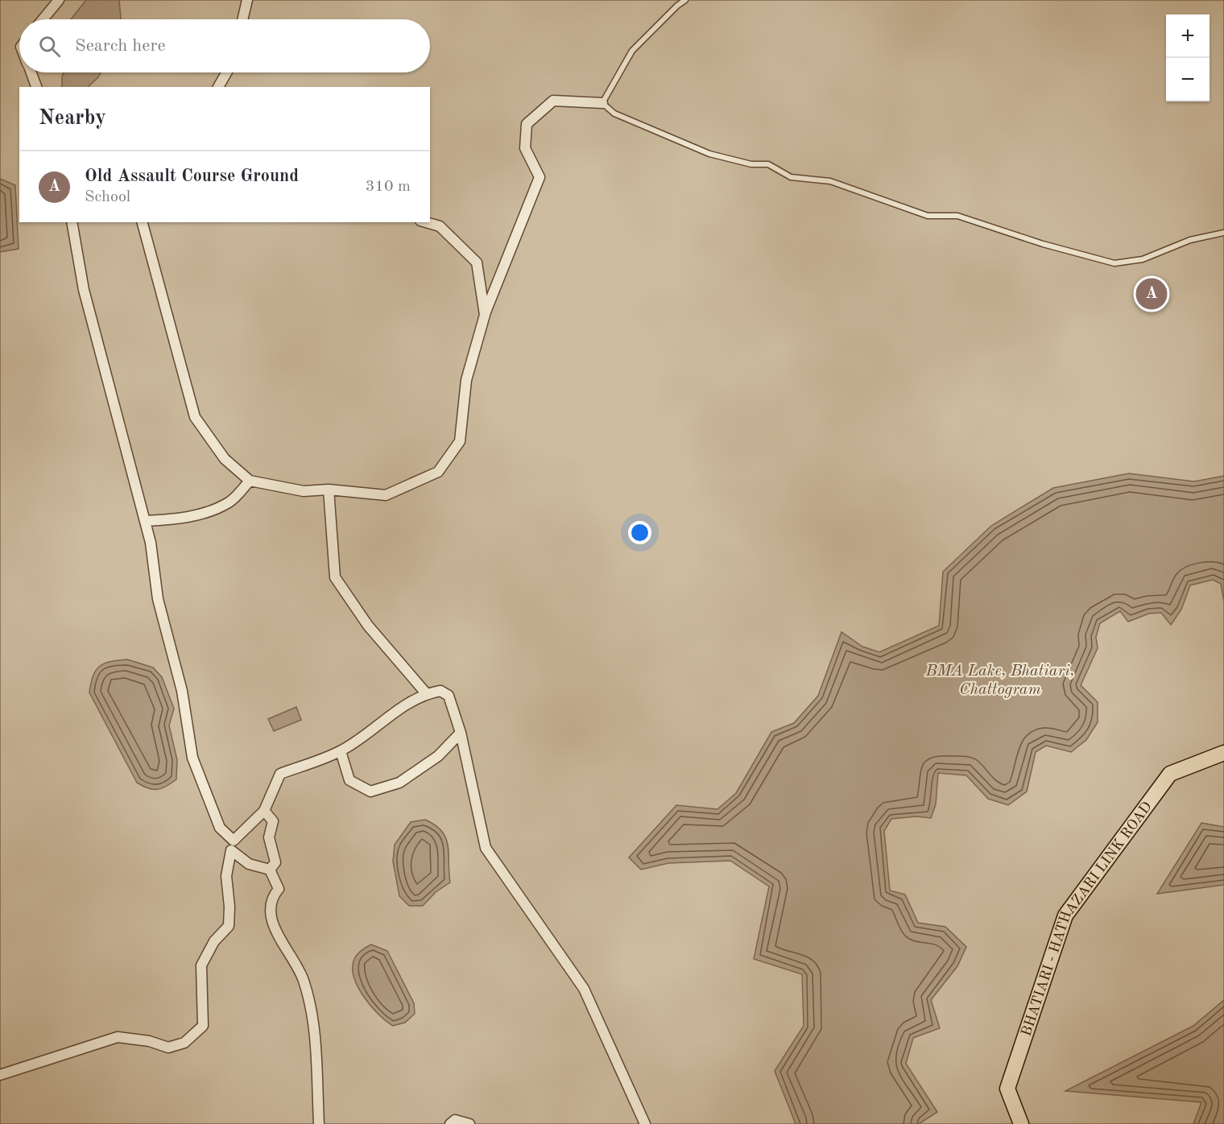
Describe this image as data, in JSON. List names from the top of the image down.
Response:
{
  "streets": {
    "main road": ["BHATIARI - HATHAZARI LINK ROAD"]
  },
  "water": ["BMA Lake, Bhatiari, Chattogram"],
  "page": {
    "map_buttons": ["+", "−"],
    "search": "Search here",
    "heading": "Nearby",
    "list": [
      {
        "mark": "A",
        "name": "Old Assault Course Ground",
        "note": "School",
        "value": "310 m"
      }
    ],
    "pins": "A"
  }
}
